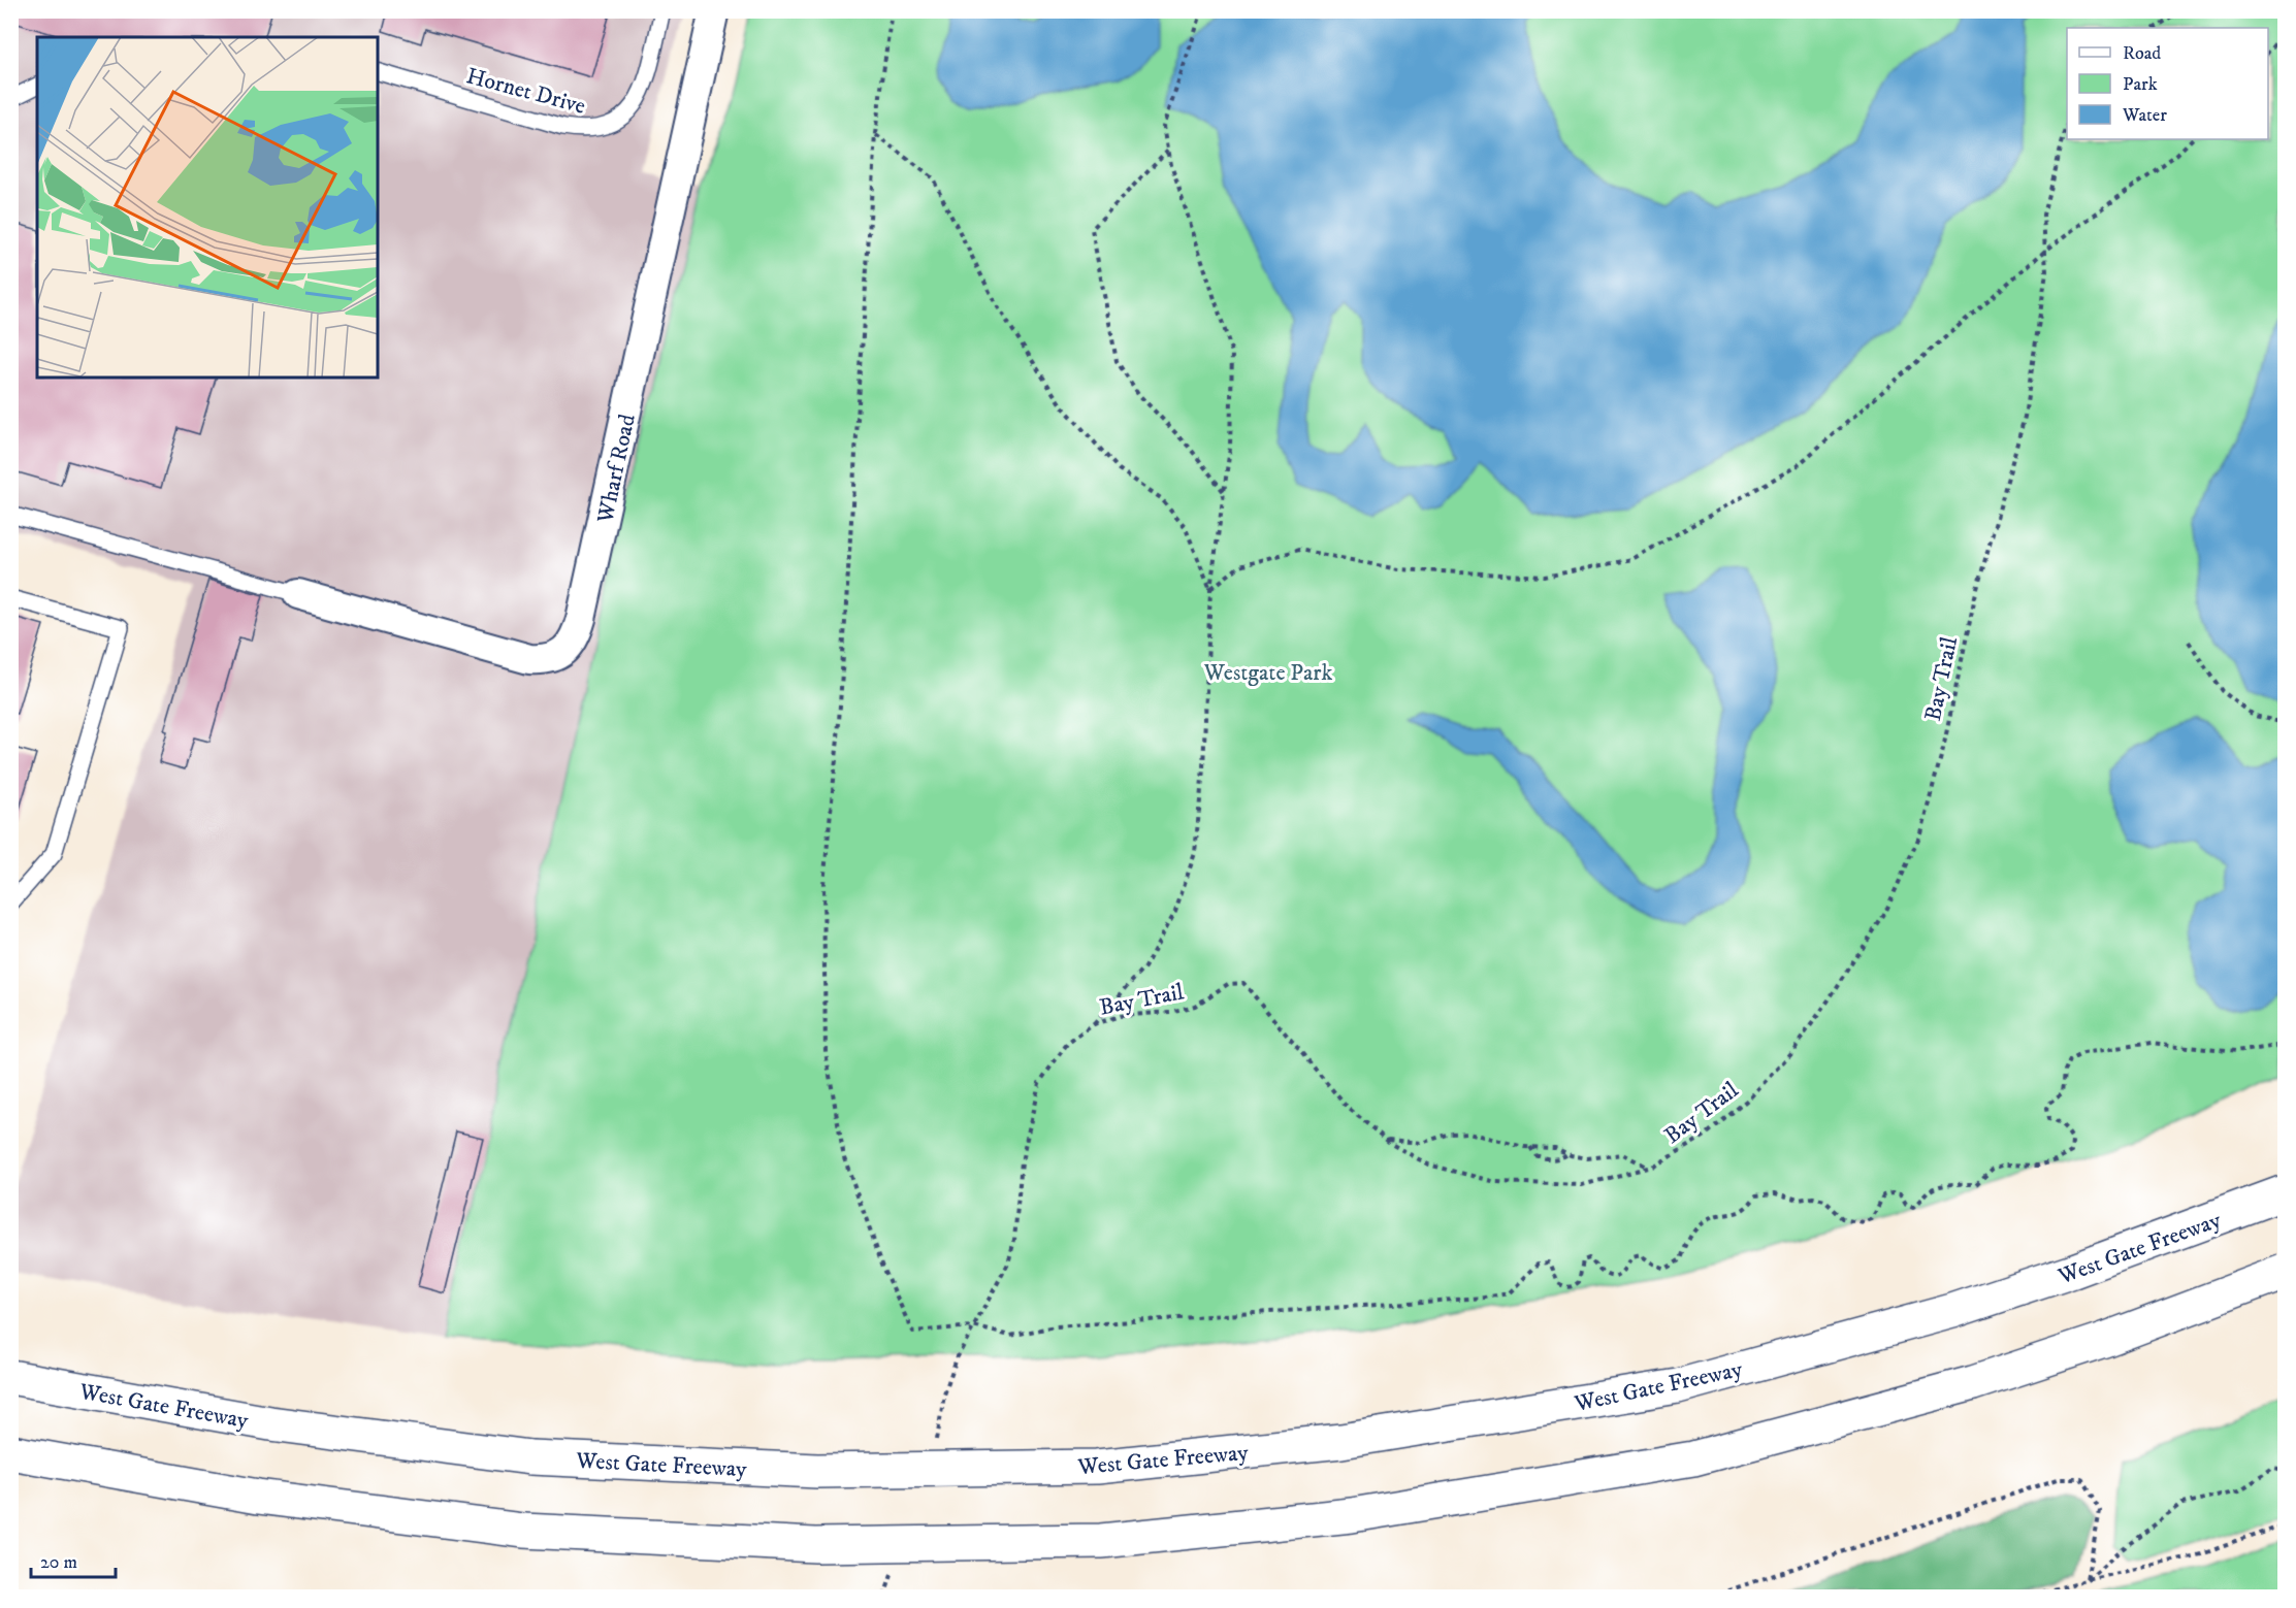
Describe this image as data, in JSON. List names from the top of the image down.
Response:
{
  "streets": {
    "highway": ["West Gate Freeway"],
    "street": ["Wharf Road"],
    "lane": ["Hornet Drive"],
    "path": ["Bay Trail"]
  },
  "parks": ["Westgate Park"],
  "legend": ["Road", "Park", "Water"],
  "scale_bar": "20 m"
}
